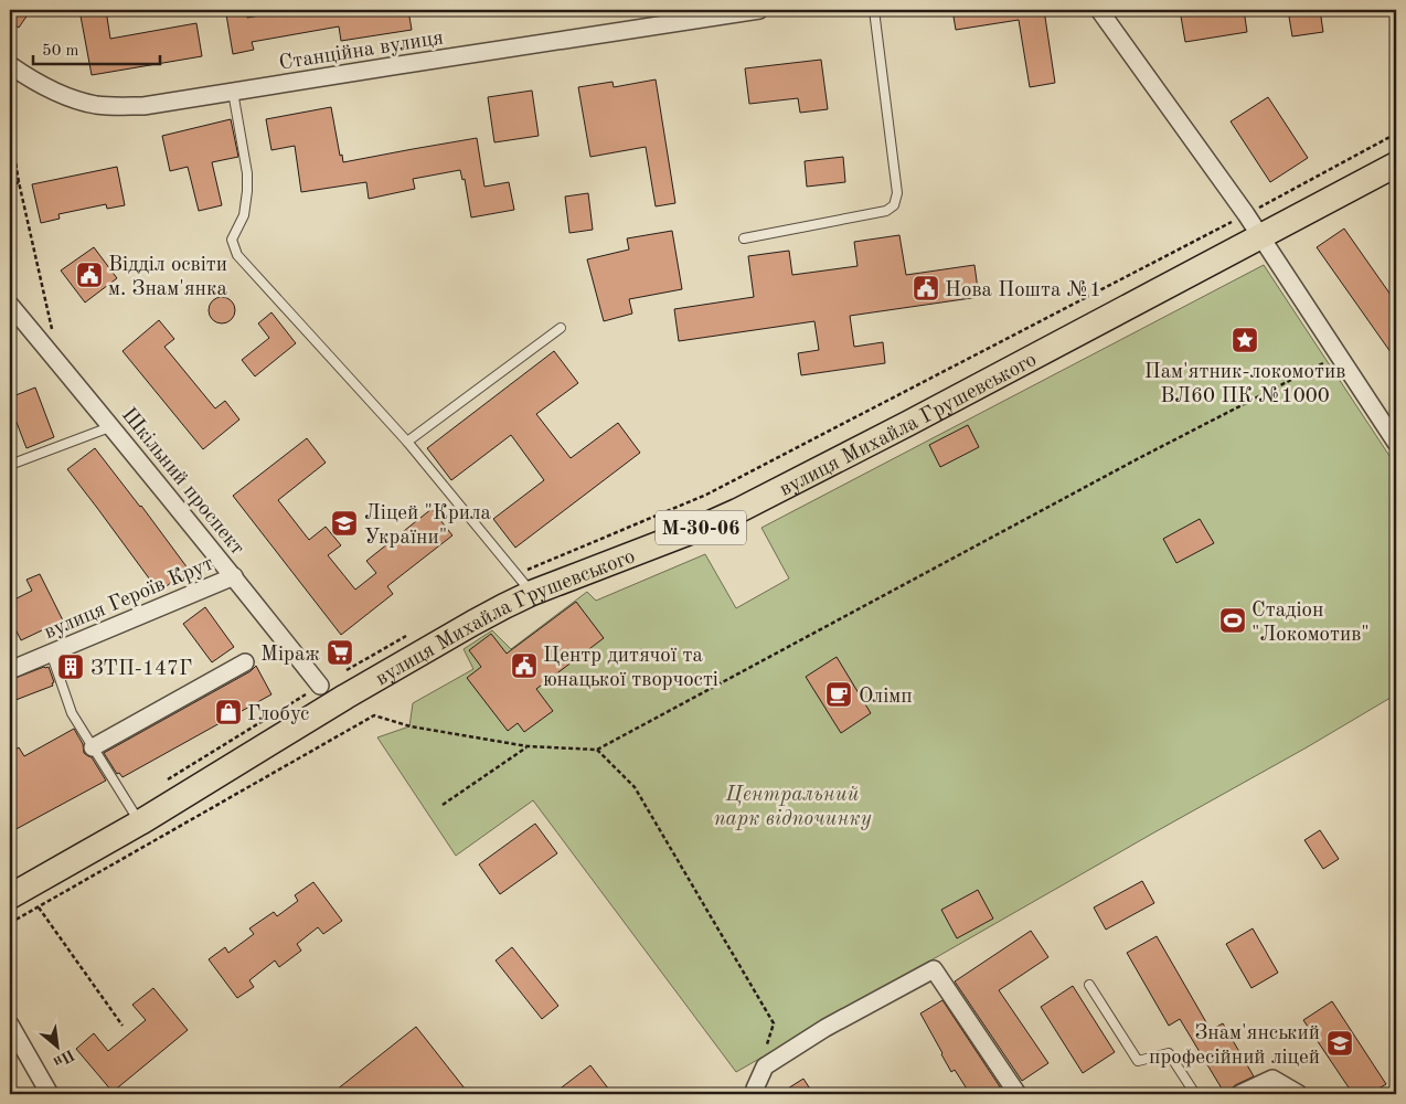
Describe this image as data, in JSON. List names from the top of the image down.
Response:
{
  "streets": {
    "main road": ["вулиця Михайла Грушевського", "М-30-06"],
    "street": ["Станційна вулиця", "Шкільний проспект", "вулиця Героїв Крут"]
  },
  "crossings": [
    ["Шкільний проспект", "вулиця Героїв Крут"]
  ],
  "parks": ["Центральний парк відпочинку"],
  "places": {
    "public building": ["Відділ освіти м. Знам'янка", "Нова Пошта №1", "Центр дитячої та юнацької творчості"],
    "place": ["Пам'ятник-локомотив ВЛ60 ПК №1000"],
    "school or university": ["Ліцей \"Крила України\"", "Знам'янський професійний ліцей"],
    "sports": ["Стадіон \"Локомотив\""],
    "supermarket": ["Міраж"],
    "building": ["ЗТП-147Г"],
    "cafe": ["Олімп"],
    "shop": ["Глобус"]
  },
  "scale_bar": "50 m",
  "north": "bottom right"
}
